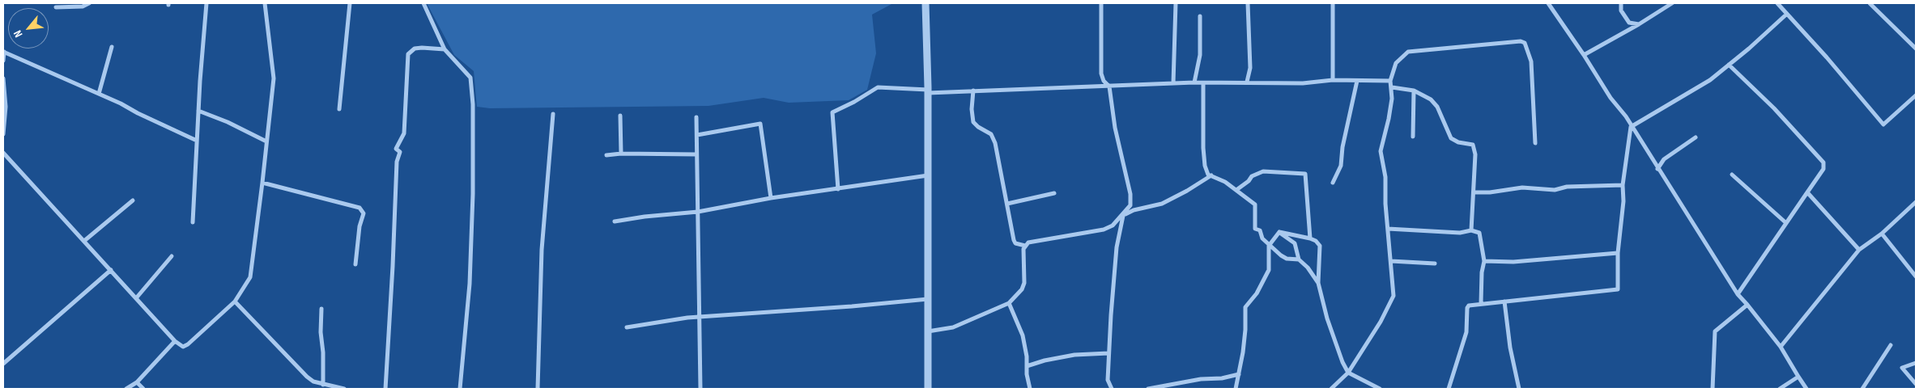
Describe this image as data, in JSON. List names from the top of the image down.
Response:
{
  "north": "bottom left"
}
